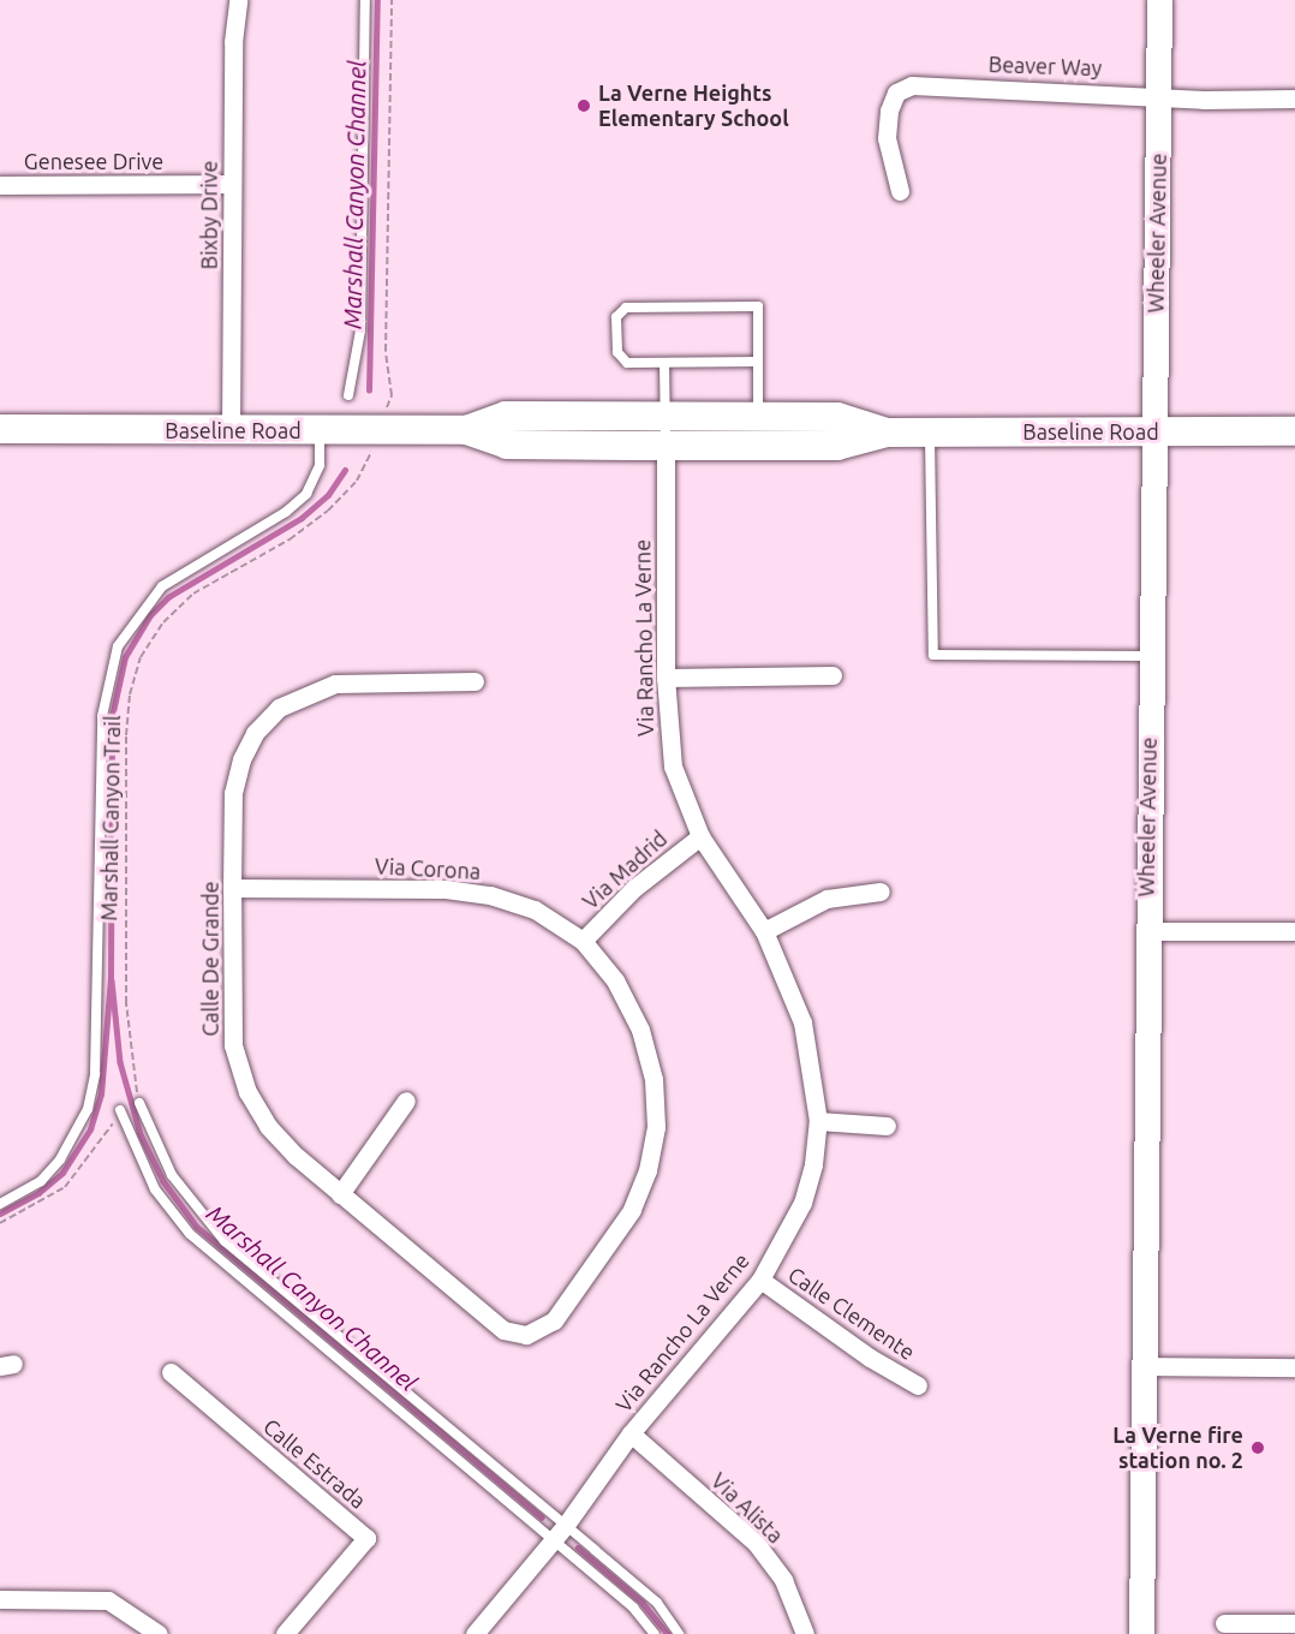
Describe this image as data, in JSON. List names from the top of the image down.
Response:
{
  "streets": {
    "main road": ["Wheeler Avenue", "Baseline Road"],
    "street": [
      "Beaver Way",
      "Genesee Drive",
      "Bixby Drive",
      "Via Rancho La Verne",
      "Via Corona",
      "Via Madrid",
      "Calle De Grande",
      "Calle Clemente",
      "Calle Estrada",
      "Via Alista"
    ],
    "path": ["Marshall Canyon Trail"]
  },
  "crossings": [
    ["Beaver Way", "Wheeler Avenue"],
    ["Genesee Drive", "Bixby Drive"],
    ["Bixby Drive", "Baseline Road"],
    ["Wheeler Avenue", "Baseline Road"],
    ["Baseline Road", "Via Rancho La Verne"],
    ["Baseline Road", "Marshall Canyon Trail"],
    ["Via Rancho La Verne", "Via Madrid"],
    ["Via Rancho La Verne", "Calle Clemente"],
    ["Via Rancho La Verne", "Via Alista"],
    ["Via Corona", "Via Madrid"],
    ["Via Corona", "Calle De Grande"]
  ],
  "water": ["Marshall Canyon Channel"],
  "places": ["La Verne Heights Elementary School", "La Verne fire station no. 2"]
}
